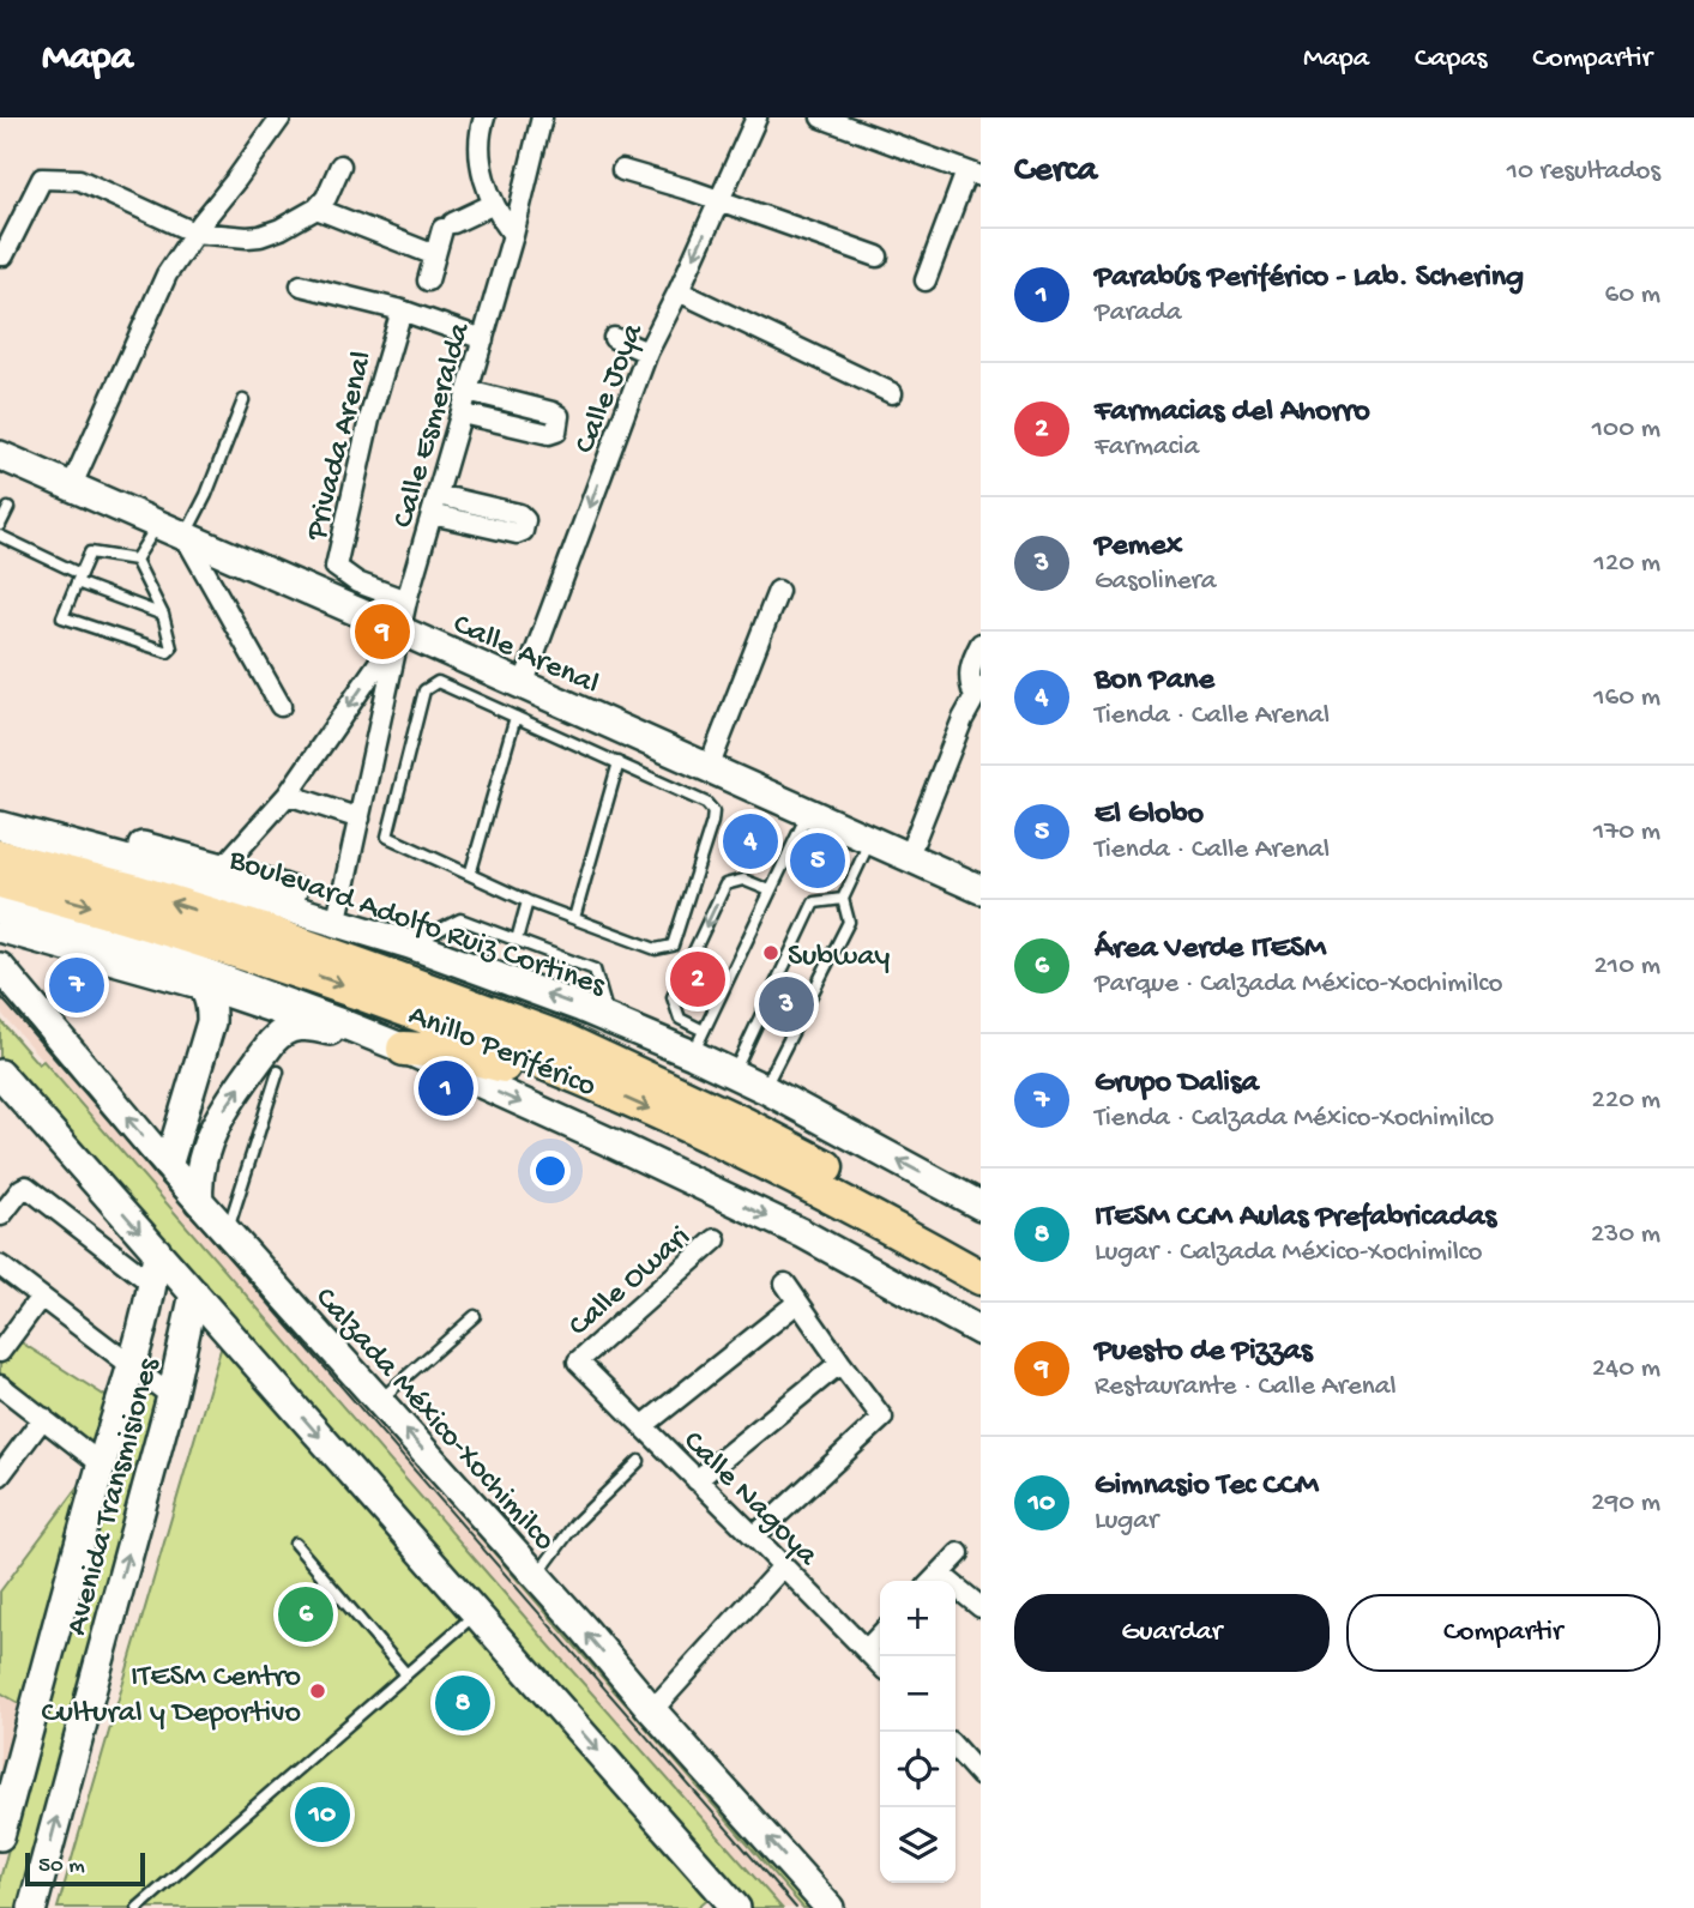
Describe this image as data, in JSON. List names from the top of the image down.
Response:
{
  "streets": {
    "highway": ["Anillo Periférico"],
    "main road": [
      "Calle Arenal",
      "Boulevard Adolfo Ruiz Cortines",
      "Calzada México-Xochimilco",
      "Avenida Transmisiones"
    ],
    "street": [
      "Calle Joya",
      "Calle Esmeralda",
      "Privada Arenal",
      "Calle Owari",
      "Calle Nagoya"
    ]
  },
  "crossings": [
    ["Calle Joya", "Calle Arenal"],
    ["Calle Esmeralda", "Privada Arenal"],
    ["Calle Esmeralda", "Calle Arenal"],
    ["Calle Esmeralda", "Boulevard Adolfo Ruiz Cortines"],
    ["Boulevard Adolfo Ruiz Cortines", "Anillo Periférico"],
    ["Calle Owari", "Calle Nagoya"]
  ],
  "one_way": ["Calle Joya"],
  "places": ["Subway", "ITESM Centro Cultural y Deportivo"],
  "scale_bar": "50 m",
  "page": {
    "header": "Mapa",
    "nav": ["Mapa", "Capas", "Compartir"],
    "heading": ["Cerca", "10 resultados"],
    "list": [
      {
        "mark": "1",
        "name": "Parabús Periférico - Lab. Schering",
        "note": "Parada",
        "value": "60 m"
      },
      {
        "mark": "2",
        "name": "Farmacias del Ahorro",
        "note": "Farmacia",
        "value": "100 m"
      },
      {
        "mark": "3",
        "name": "Pemex",
        "note": "Gasolinera",
        "value": "120 m"
      },
      {
        "mark": "4",
        "name": "Bon Pane",
        "note": "Tienda · Calle Arenal",
        "value": "160 m"
      },
      {
        "mark": "5",
        "name": "El Globo",
        "note": "Tienda · Calle Arenal",
        "value": "170 m"
      },
      {
        "mark": "6",
        "name": "Área Verde ITESM",
        "note": "Parque · Calzada México-Xochimilco",
        "value": "210 m"
      },
      {
        "mark": "7",
        "name": "Grupo Dalisa",
        "note": "Tienda · Calzada México-Xochimilco",
        "value": "220 m"
      },
      {
        "mark": "8",
        "name": "ITESM CCM Aulas Prefabricadas",
        "note": "Lugar · Calzada México-Xochimilco",
        "value": "230 m"
      },
      {
        "mark": "9",
        "name": "Puesto de Pizzas",
        "note": "Restaurante · Calle Arenal",
        "value": "240 m"
      },
      {
        "mark": "10",
        "name": "Gimnasio Tec CCM",
        "note": "Lugar",
        "value": "290 m"
      }
    ],
    "pins": [
      "9",
      "4",
      "5",
      "2",
      "7",
      "3",
      "1",
      "6",
      "8",
      "10"
    ],
    "buttons": ["Guardar", "Compartir"],
    "map_buttons": ["+", "−"],
    "scale": "50 m"
  }
}
